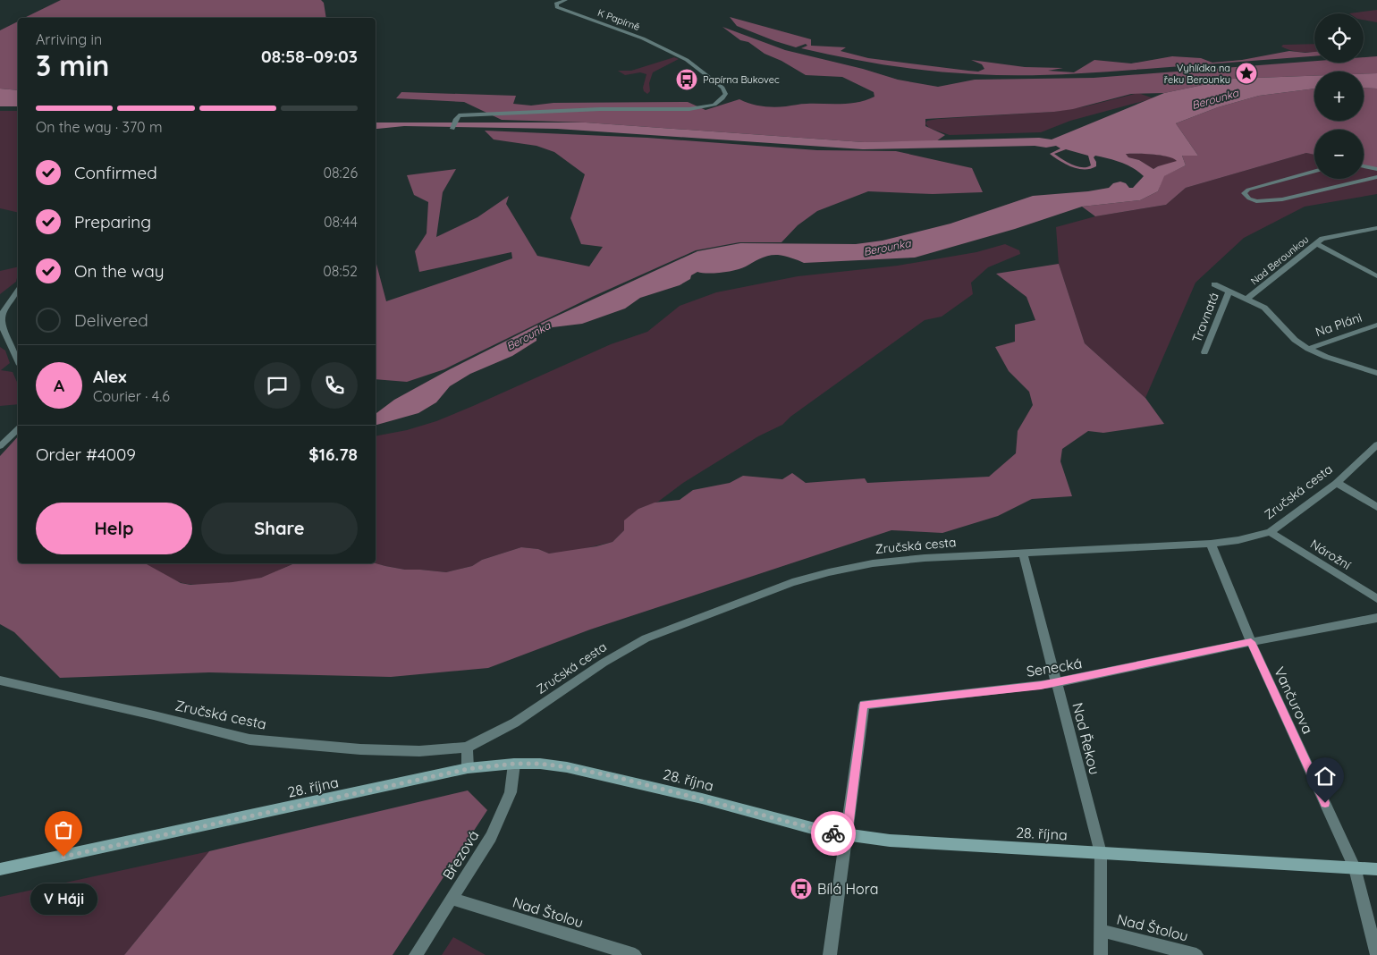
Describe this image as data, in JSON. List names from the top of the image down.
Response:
{
  "streets": {
    "main road": ["28. října"],
    "street": [
      "K Papírně",
      "Nad Berounkou",
      "Travnatá",
      "Na Pláni",
      "Zručská cesta",
      "Nárožní",
      "Senecká",
      "Vančurova",
      "Nad Řekou",
      "Březová",
      "Nad Štolou"
    ]
  },
  "crossings": [
    ["Zručská cesta", "Nárožní"],
    ["Zručská cesta", "Vančurova"],
    ["Zručská cesta", "Nad Řekou"],
    ["Senecká", "Vančurova"],
    ["Senecká", "Nad Řekou"],
    ["Senecká", "28. října"],
    ["Vančurova", "28. října"],
    ["Nad Řekou", "28. října"],
    ["Nad Řekou", "Nad Štolou"],
    ["28. října", "Březová"],
    ["28. října", "Nad Štolou"],
    ["Březová", "Nad Štolou"]
  ],
  "water": ["Berounka"],
  "places": {
    "place": ["Vyhlídka na řeku Berounku"],
    "bus stop": ["Papírna Bukovec", "Bílá Hora"],
    "other": ["V Háji"]
  },
  "page": {
    "map_buttons": ["+", "−"],
    "heading": ["3 min", "Arriving in", "08:58–09:03"],
    "panel": [
      "Alex",
      "Courier · 4.6",
      "Order #4009",
      "$16.78"
    ],
    "bar": "On the way · 370 m",
    "list": [
      ["Confirmed", "08:26"],
      ["Preparing", "08:44"],
      ["On the way", "08:52"],
      "Delivered"
    ],
    "round": "A",
    "buttons": ["Help", "Share"],
    "bubble": "V Háji"
  }
}
